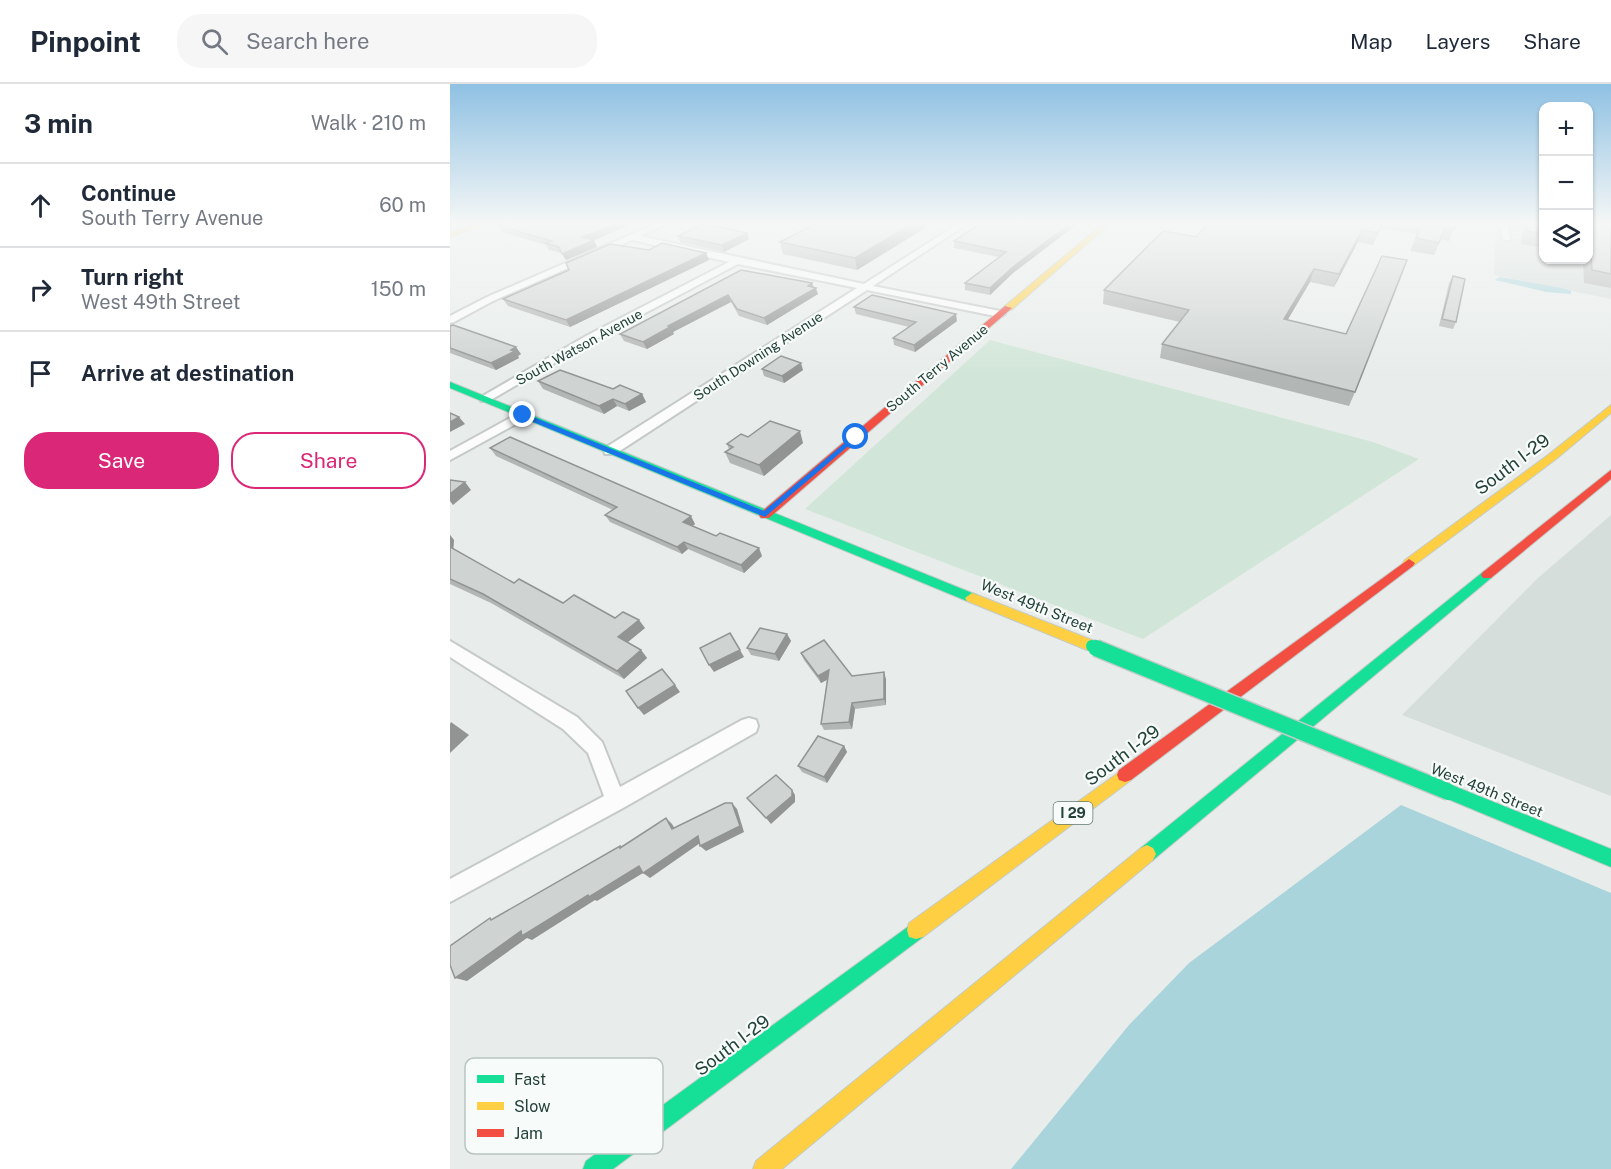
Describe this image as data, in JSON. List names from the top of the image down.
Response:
{
  "streets": {
    "main road": [
      "South Terry Avenue",
      "South I-29",
      "West 49th Street",
      "I 29"
    ],
    "street": ["South Watson Avenue", "South Downing Avenue"]
  },
  "crossings": [
    ["South Watson Avenue", "West 49th Street"],
    ["South Downing Avenue", "West 49th Street"],
    ["South Terry Avenue", "West 49th Street"]
  ],
  "legend": ["Fast", "Slow", "Jam"],
  "page": {
    "header": "Pinpoint",
    "search": "Search here",
    "nav": ["Map", "Layers", "Share"],
    "heading": ["3 min", "Walk · 210 m"],
    "map_buttons": ["+", "−"],
    "list": [
      ["Continue", "South Terry Avenue", "60 m"],
      ["Turn right", "West 49th Street", "150 m"],
      "Arrive at destination"
    ],
    "buttons": ["Save", "Share"]
  }
}
